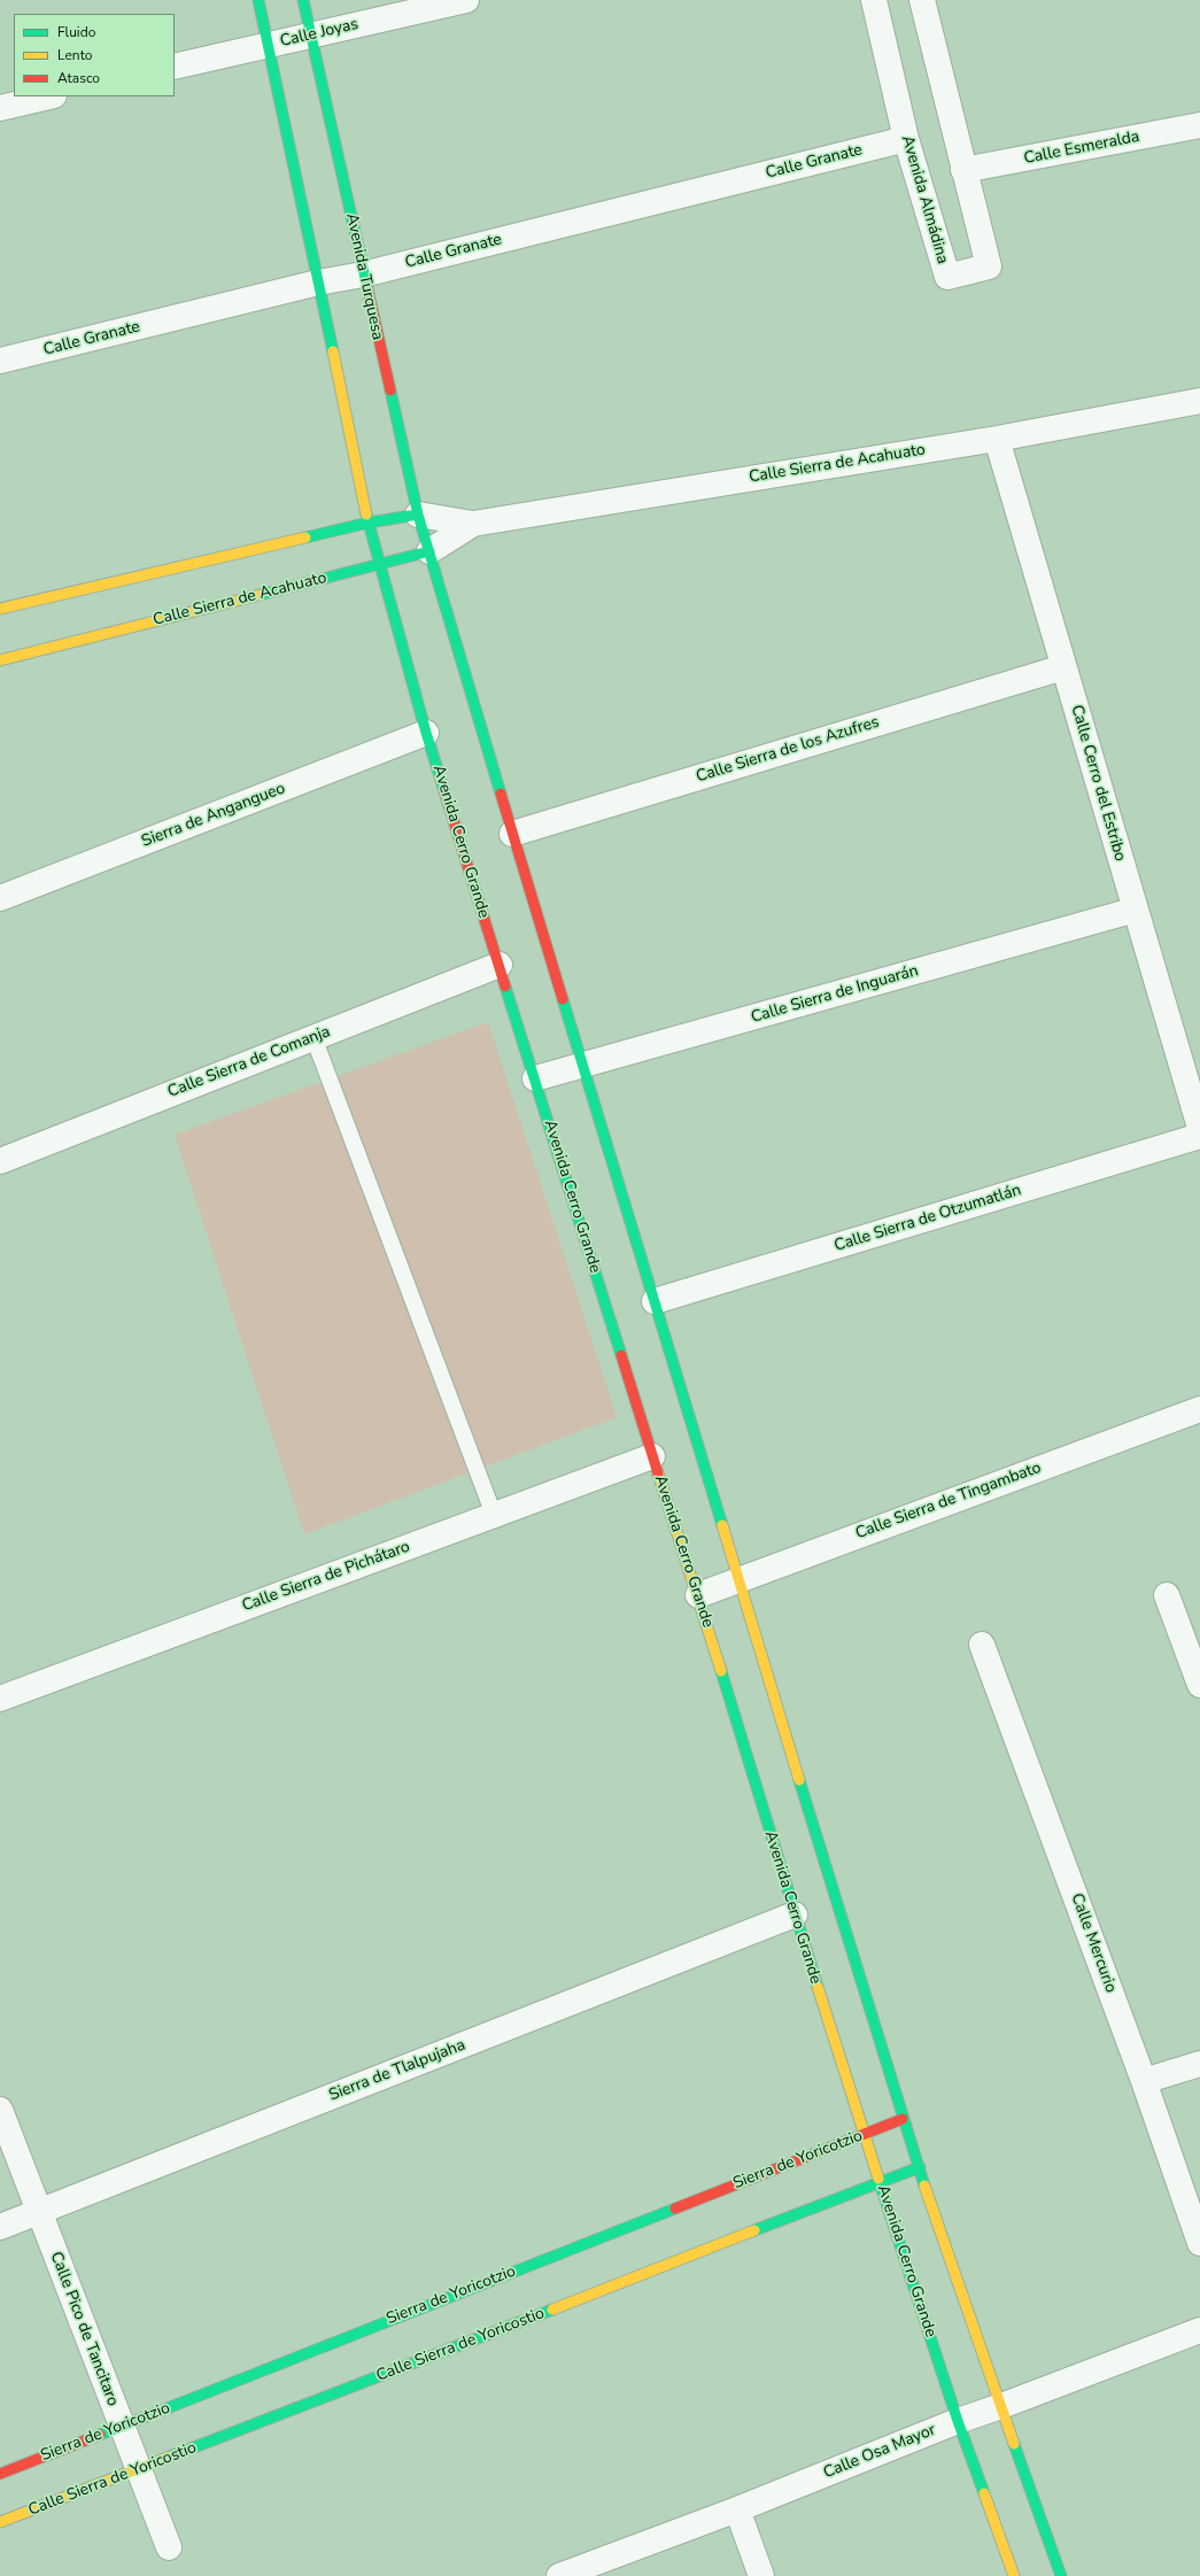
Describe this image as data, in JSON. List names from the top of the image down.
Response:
{
  "streets": {
    "street": [
      "Calle Joyas",
      "Calle Esmeralda",
      "Calle Granate",
      "Avenida Almádina",
      "Avenida Turquesa",
      "Calle Sierra de Acahuato",
      "Calle Sierra de los Azufres",
      "Calle Cerro del Estribo",
      "Sierra de Angangueo",
      "Avenida Cerro Grande",
      "Calle Sierra de Inguarán",
      "Calle Sierra de Comanja",
      "Calle Sierra de Otzumatlán",
      "Calle Sierra de Tingambato",
      "Calle Sierra de Pichátaro",
      "Calle Mercurio",
      "Sierra de Tlalpujaha",
      "Sierra de Yoricotzio",
      "Calle Pico de Tancitaro",
      "Calle Sierra de Yoricostio",
      "Calle Osa Mayor"
    ]
  },
  "crossings": [
    ["Calle Joyas", "Avenida Turquesa"],
    ["Calle Esmeralda", "Avenida Almádina"],
    ["Calle Granate", "Avenida Almádina"],
    ["Calle Granate", "Avenida Turquesa"],
    ["Avenida Turquesa", "Calle Sierra de Acahuato"],
    ["Calle Sierra de Acahuato", "Calle Cerro del Estribo"],
    ["Calle Sierra de Acahuato", "Avenida Cerro Grande"],
    ["Calle Sierra de los Azufres", "Calle Cerro del Estribo"],
    ["Calle Cerro del Estribo", "Calle Sierra de Inguarán"],
    ["Sierra de Angangueo", "Avenida Cerro Grande"],
    ["Avenida Cerro Grande", "Calle Sierra de Inguarán"],
    ["Avenida Cerro Grande", "Calle Sierra de Comanja"],
    ["Avenida Cerro Grande", "Calle Sierra de Tingambato"],
    ["Avenida Cerro Grande", "Calle Sierra de Pichátaro"],
    ["Avenida Cerro Grande", "Sierra de Tlalpujaha"],
    ["Avenida Cerro Grande", "Sierra de Yoricotzio"],
    ["Avenida Cerro Grande", "Calle Sierra de Yoricostio"],
    ["Avenida Cerro Grande", "Calle Osa Mayor"],
    ["Sierra de Tlalpujaha", "Calle Pico de Tancitaro"],
    ["Sierra de Yoricotzio", "Calle Pico de Tancitaro"],
    ["Calle Pico de Tancitaro", "Calle Sierra de Yoricostio"]
  ],
  "legend": ["Fluido", "Lento", "Atasco"]
}
